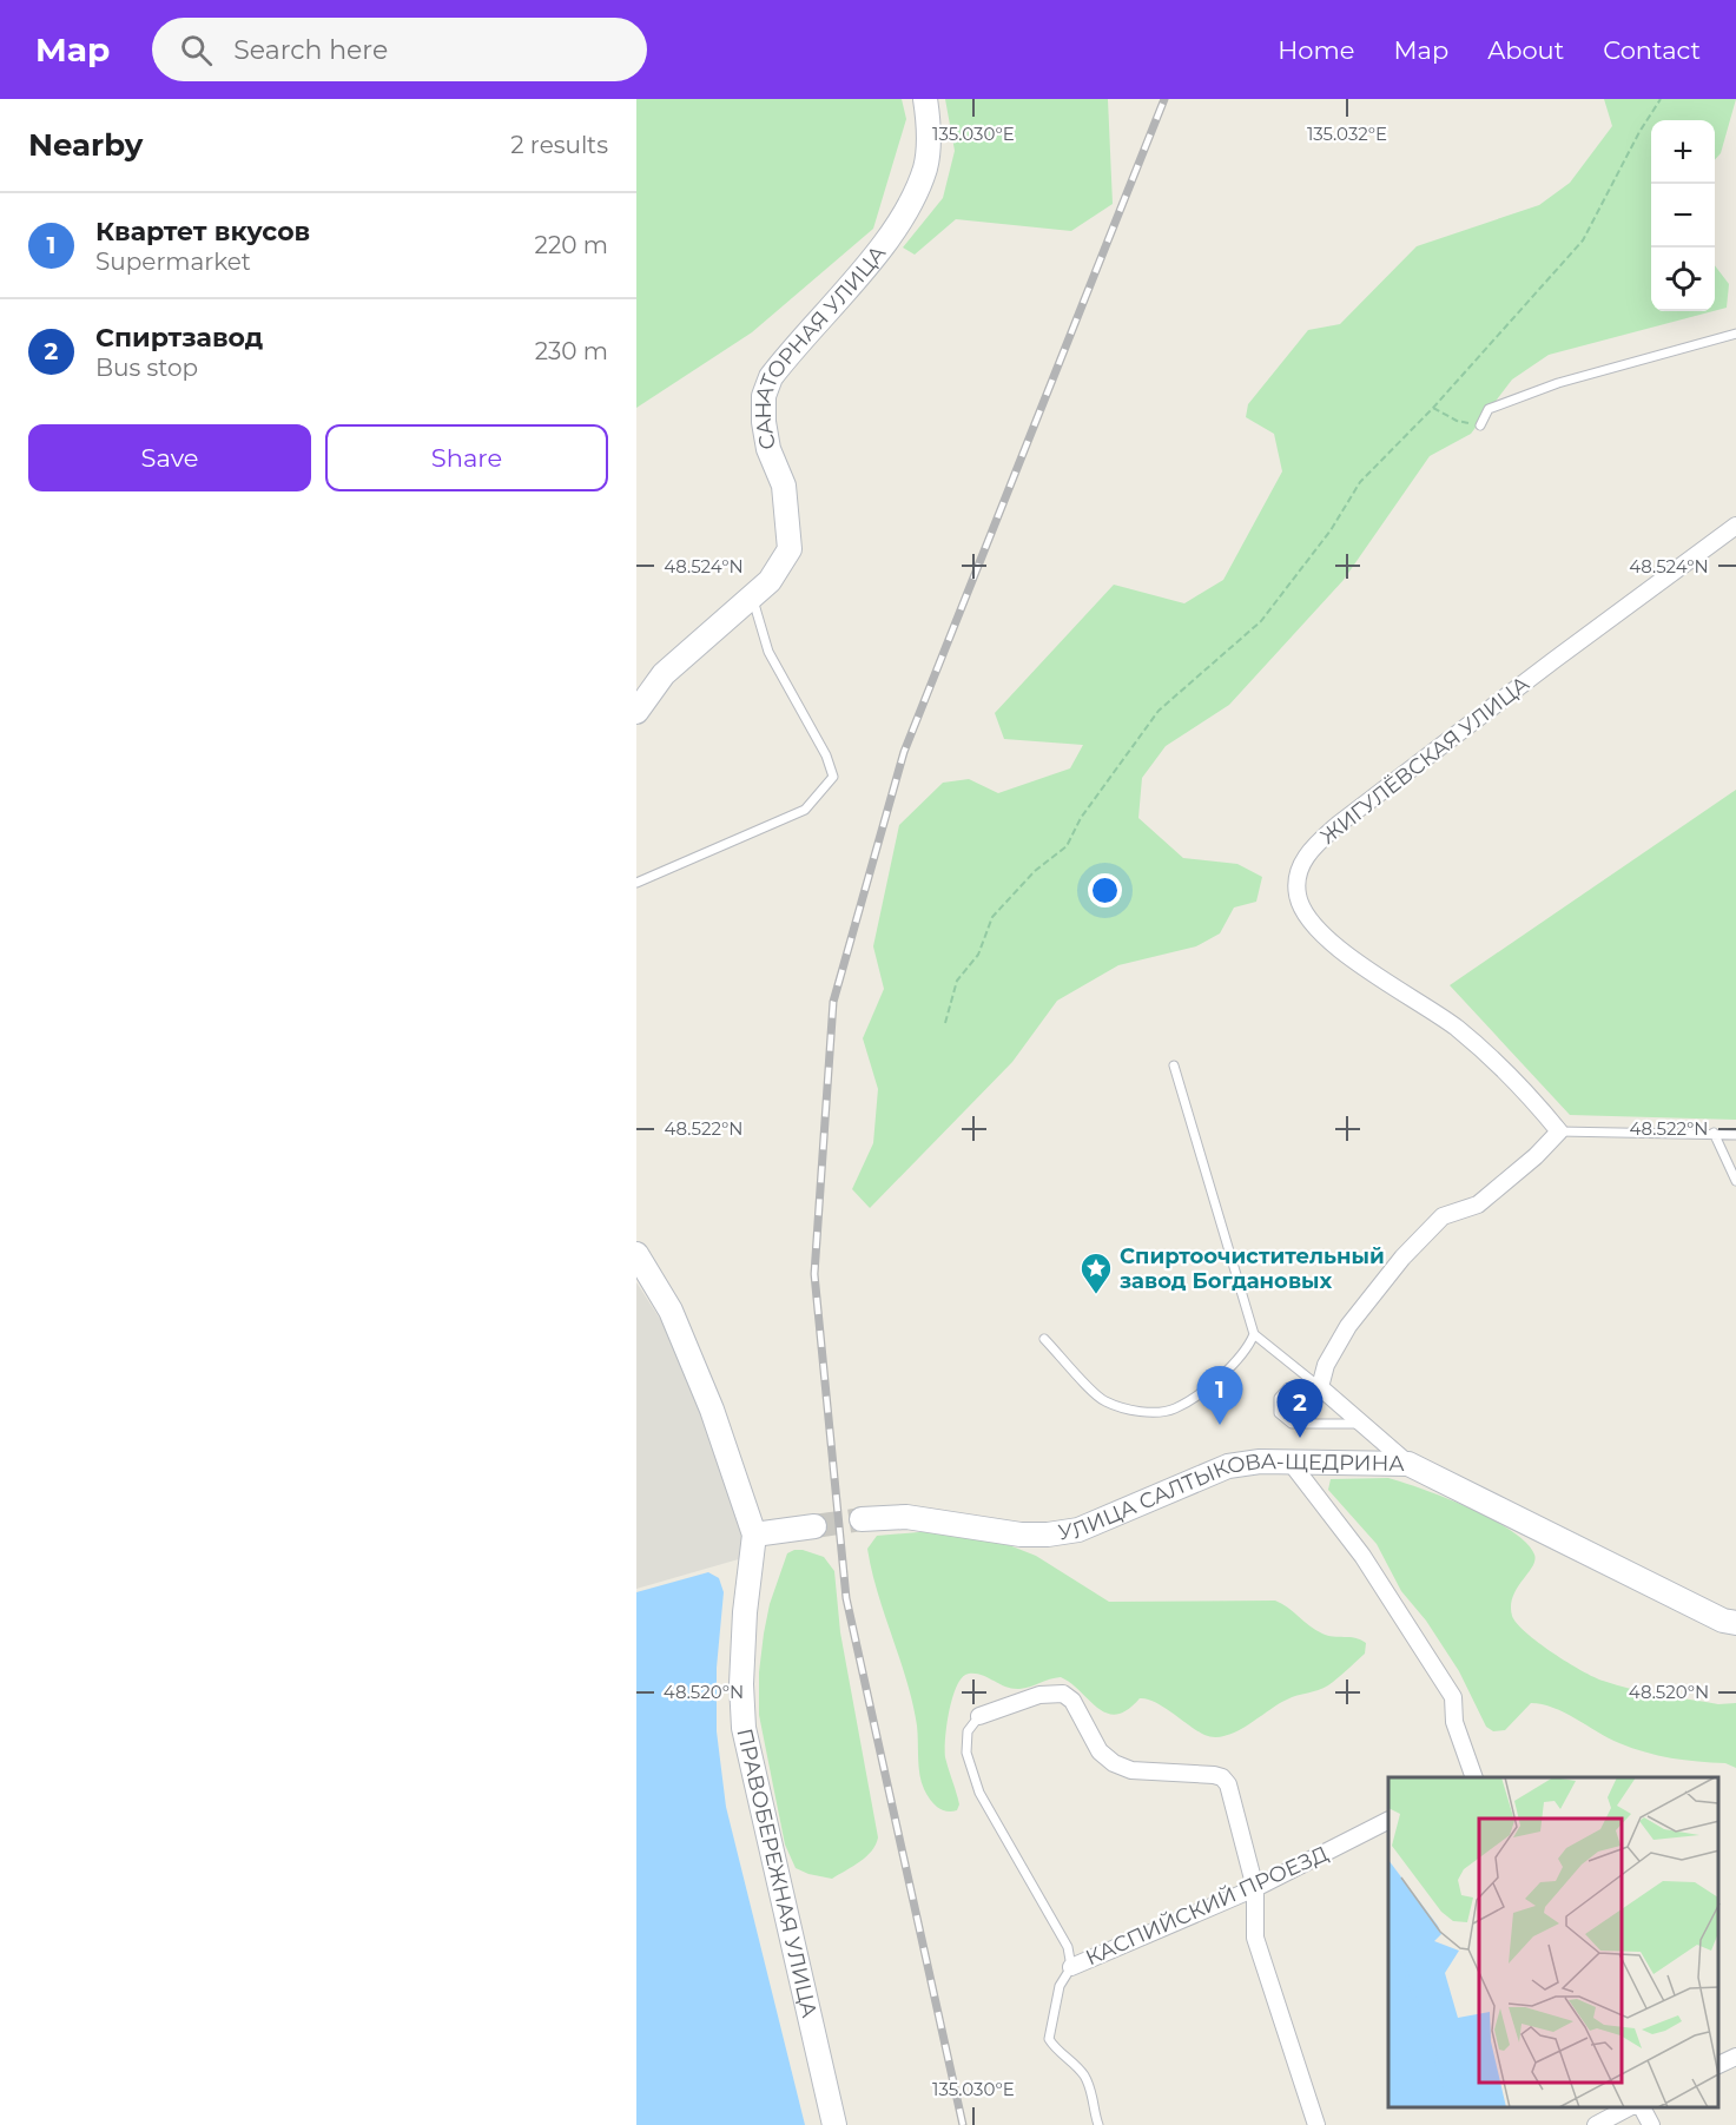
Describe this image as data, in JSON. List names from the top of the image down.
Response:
{
  "streets": {
    "main road": ["САНАТОРНАЯ УЛИЦА", "УЛИЦА САЛТЫКОВА-ЩЕДРИНА", "ПРАВОБЕРЕЖНАЯ УЛИЦА"],
    "street": ["ЖИГУЛЁВСКАЯ УЛИЦА", "КАСПИЙСКИЙ ПРОЕЗД"]
  },
  "places": {
    "place": ["Спиртоочистительный завод Богдановых"]
  },
  "page": {
    "header": "Map",
    "search": "Search here",
    "nav": [
      "Home",
      "Map",
      "About",
      "Contact"
    ],
    "heading": ["Nearby", "2 results"],
    "map_buttons": ["+", "−"],
    "list": [
      {
        "mark": "1",
        "name": "Квартет вкусов",
        "note": "Supermarket",
        "value": "220 m"
      },
      {
        "mark": "2",
        "name": "Спиртзавод",
        "note": "Bus stop",
        "value": "230 m"
      }
    ],
    "buttons": ["Save", "Share"],
    "pins": ["1", "2"]
  },
  "coordinates": [
    "135.030°E",
    "135.032°E",
    "48.524°N",
    "48.522°N",
    "48.520°N"
  ]
}
